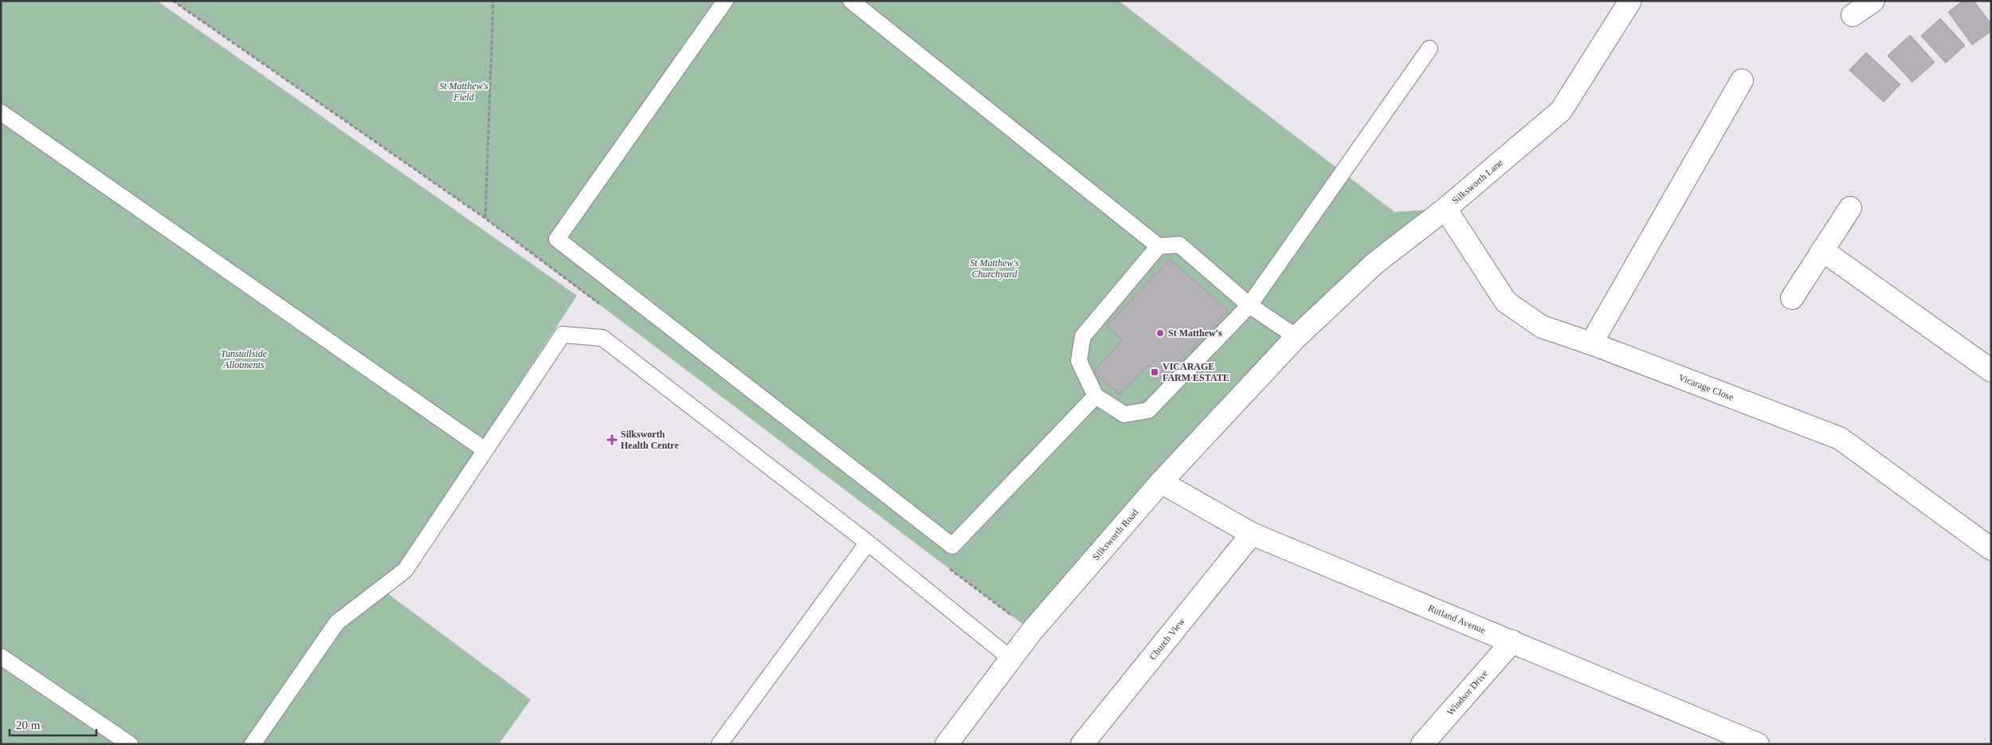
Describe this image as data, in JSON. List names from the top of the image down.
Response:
{
  "streets": {
    "street": [
      "Silksworth Lane",
      "Vicarage Close",
      "Silksworth Road",
      "Rutland Avenue",
      "Church View",
      "Windsor Drive"
    ]
  },
  "crossings": [
    ["Silksworth Lane", "Vicarage Close"],
    ["Silksworth Lane", "Silksworth Road"],
    ["Silksworth Road", "Rutland Avenue"],
    ["Rutland Avenue", "Church View"],
    ["Rutland Avenue", "Windsor Drive"]
  ],
  "parks": ["St Matthew's Field", "St Matthew's Churchyard", "Tunstallside Allotments"],
  "places": {
    "other": ["St Matthew's"],
    "transit": ["VICARAGE FARM ESTATE"],
    "health": ["Silksworth Health Centre"]
  },
  "scale_bar": "20 m"
}
